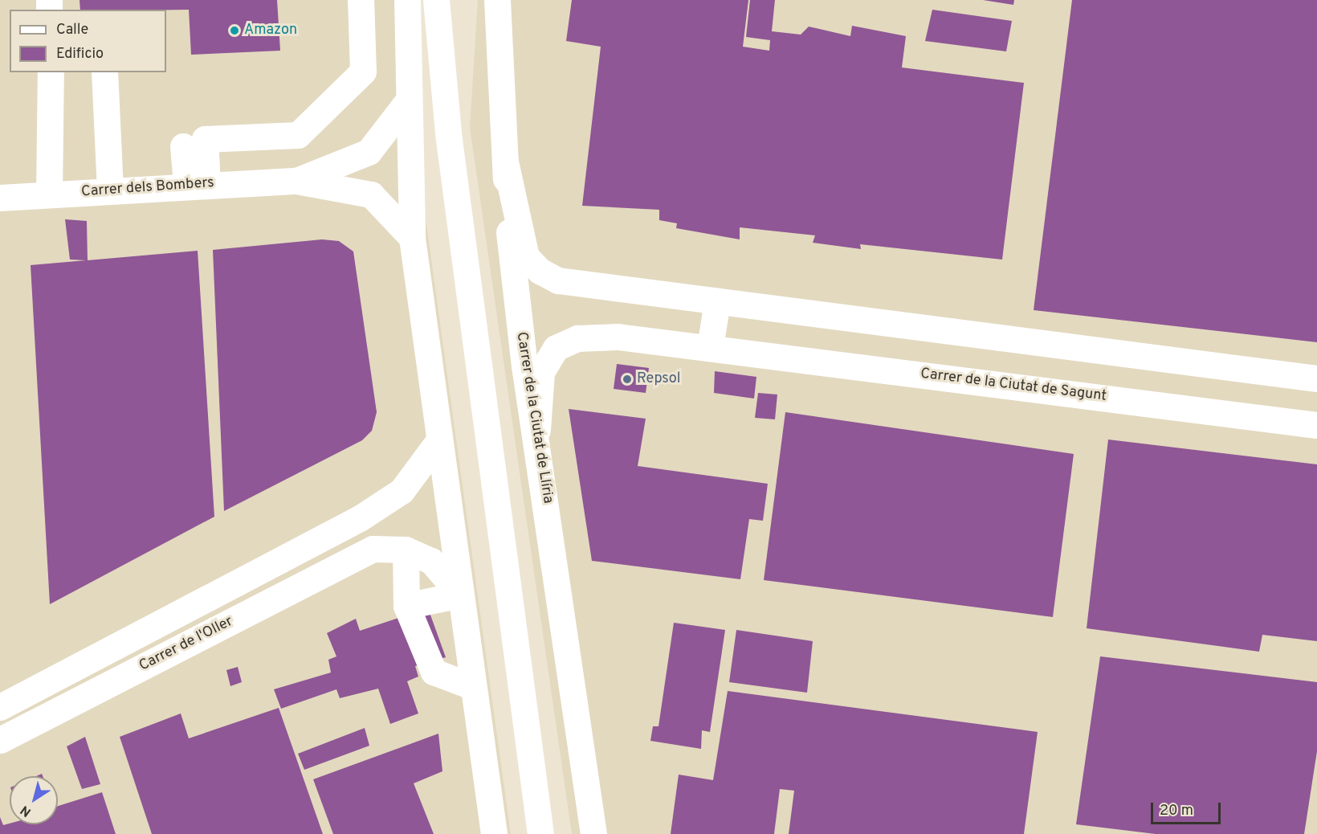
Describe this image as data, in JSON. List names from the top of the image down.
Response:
{
  "streets": {
    "street": [
      "Carrer dels Bombers",
      "Carrer de la Ciutat de Sagunt",
      "Carrer de la Ciutat de Llíria",
      "Carrer de l'Oller"
    ]
  },
  "crossings": [
    ["Carrer de la Ciutat de Sagunt", "Carrer de la Ciutat de Llíria"]
  ],
  "places": ["Amazon", "Repsol"],
  "legend": ["Calle", "Edificio"],
  "scale_bar": "20 m",
  "north": "bottom left"
}
